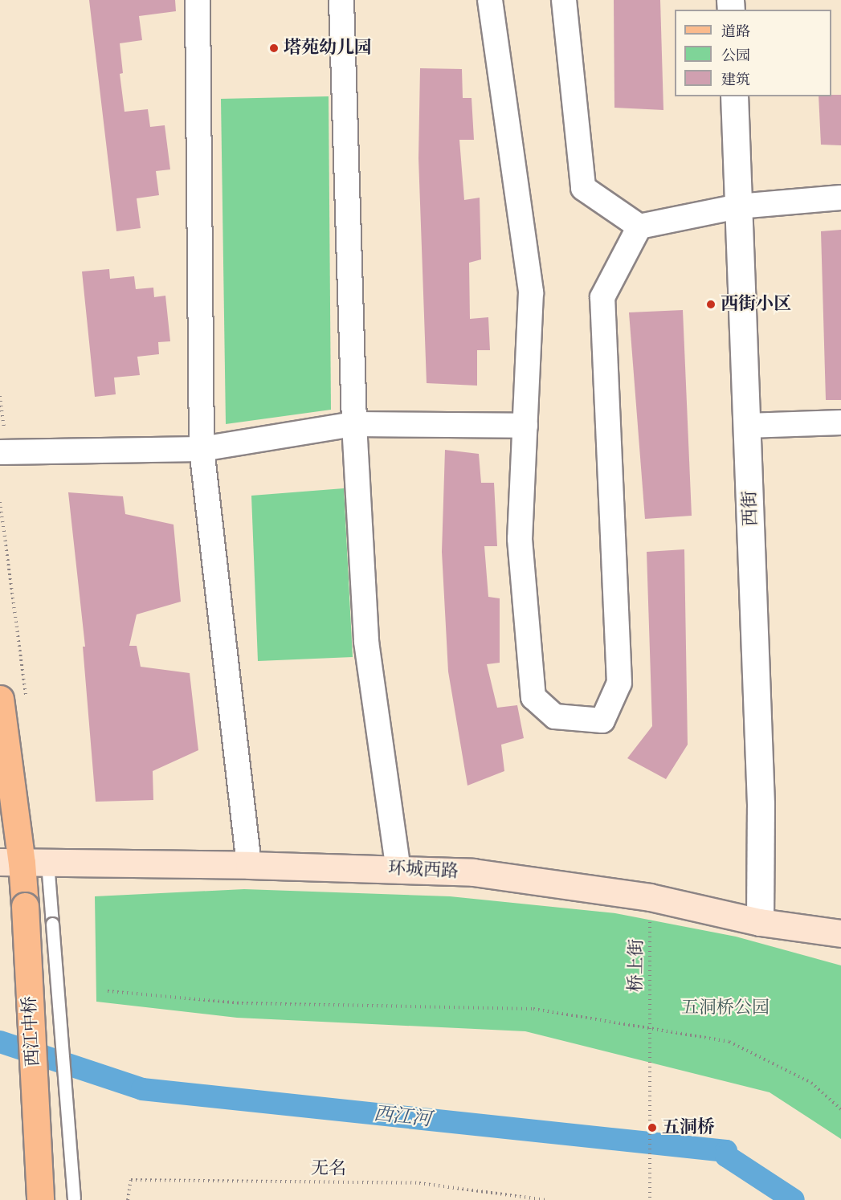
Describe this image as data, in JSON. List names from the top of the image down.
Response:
{
  "streets": {
    "main road": ["环城西路", "西江中桥"],
    "street": ["西街"],
    "path": ["桥上街", "无名"]
  },
  "crossings": [
    ["西街", "环城西路"],
    ["环城西路", "桥上街"],
    ["环城西路", "西江中桥"]
  ],
  "water": ["西江河"],
  "parks": ["五洞桥公园"],
  "places": ["塔苑幼儿园", "西街小区", "五洞桥"],
  "legend": ["道路", "公园", "建筑"]
}
